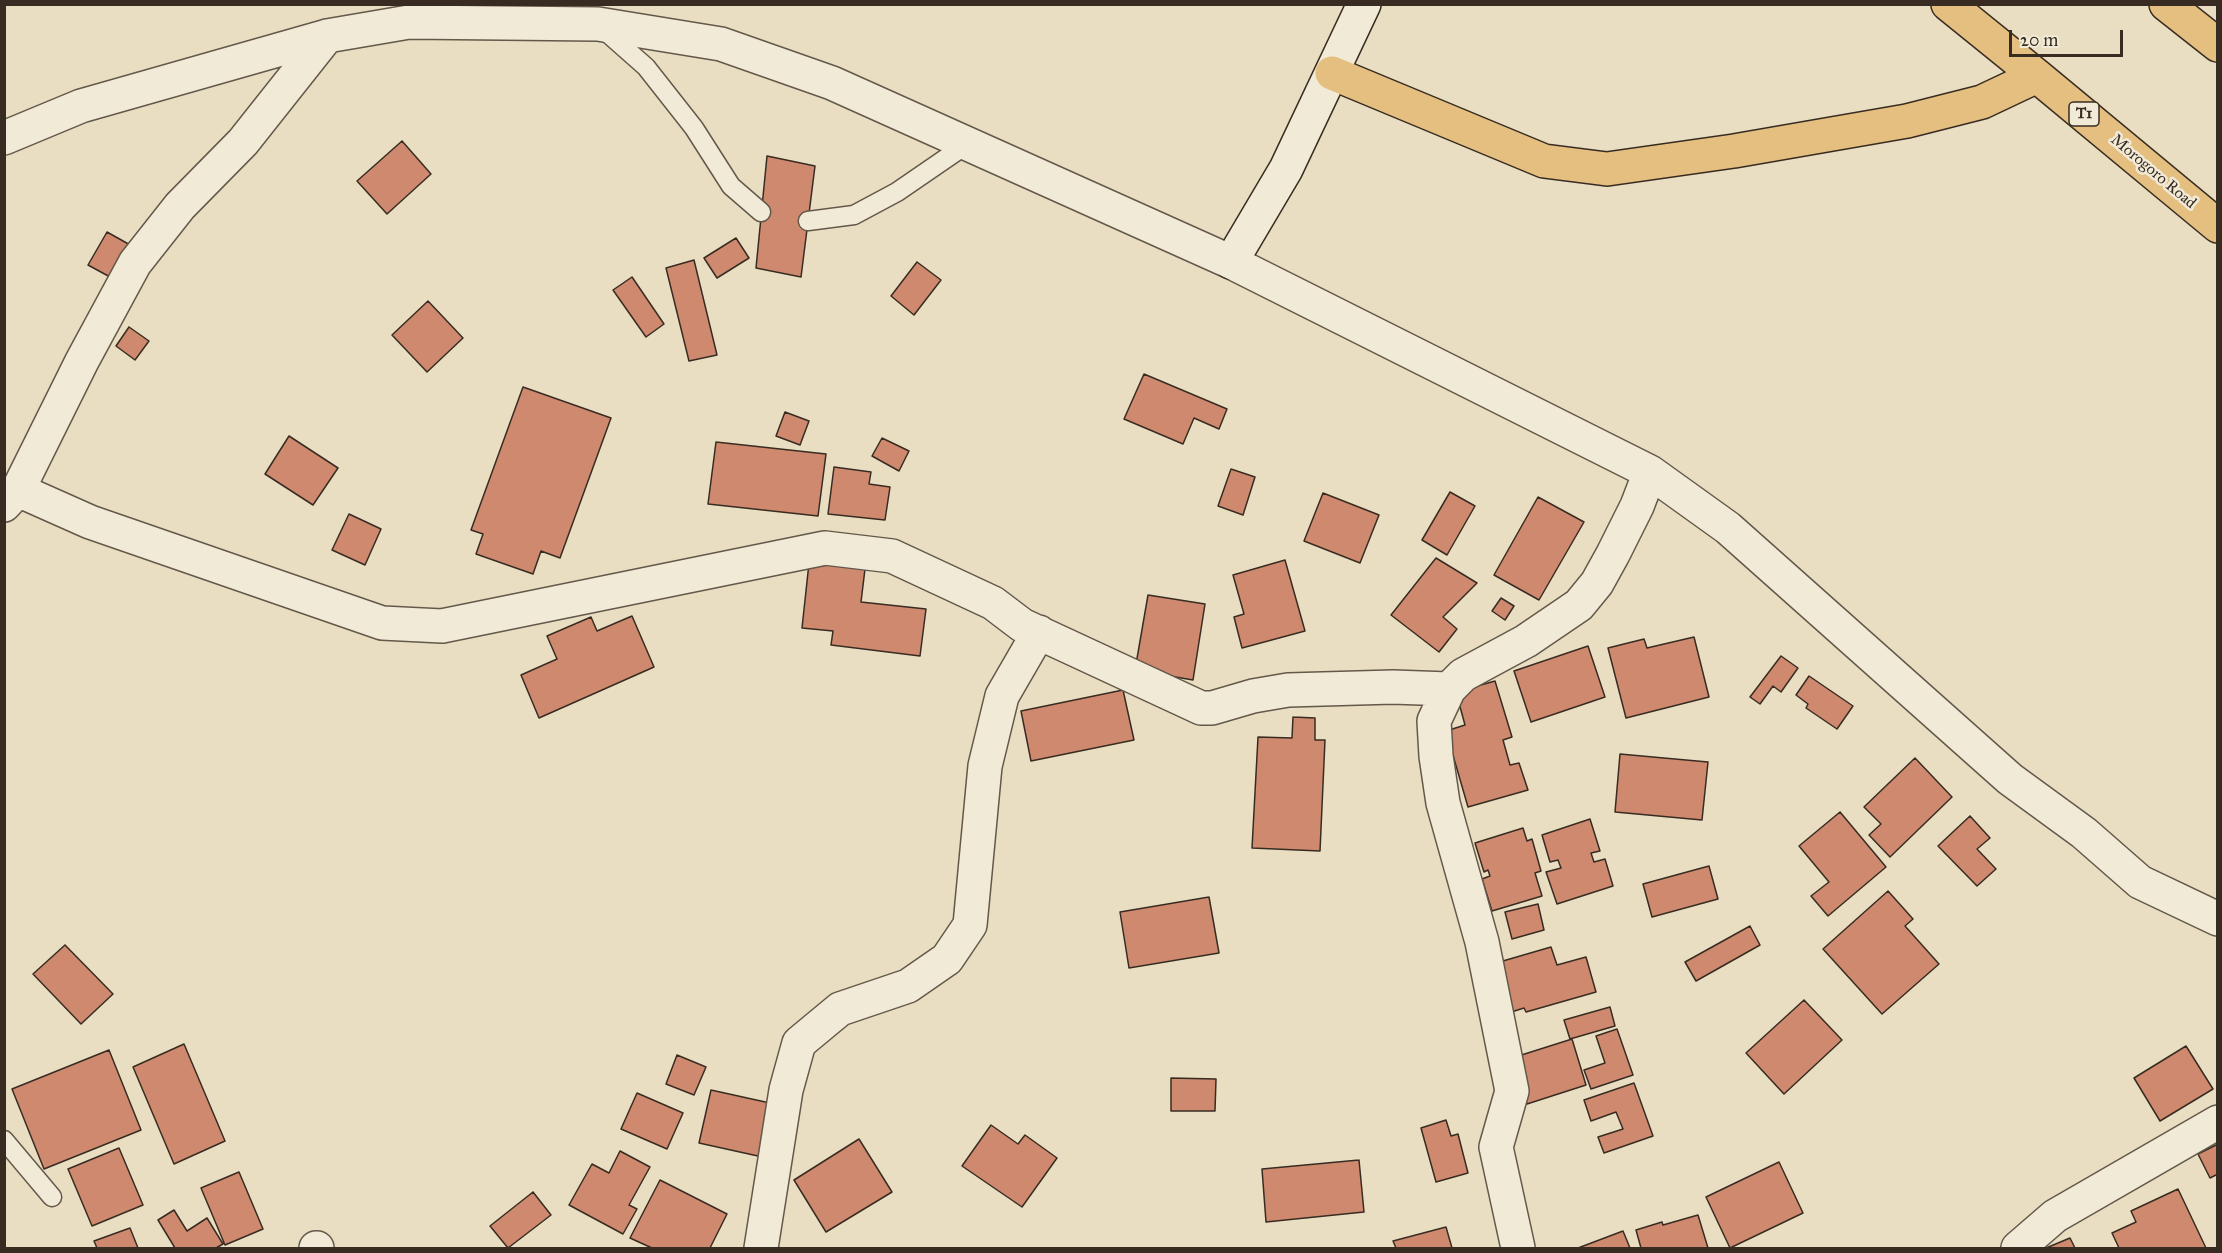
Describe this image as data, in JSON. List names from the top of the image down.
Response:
{
  "streets": {
    "highway": ["T1", "Morogoro Road"]
  },
  "scale_bar": "20 m"
}
